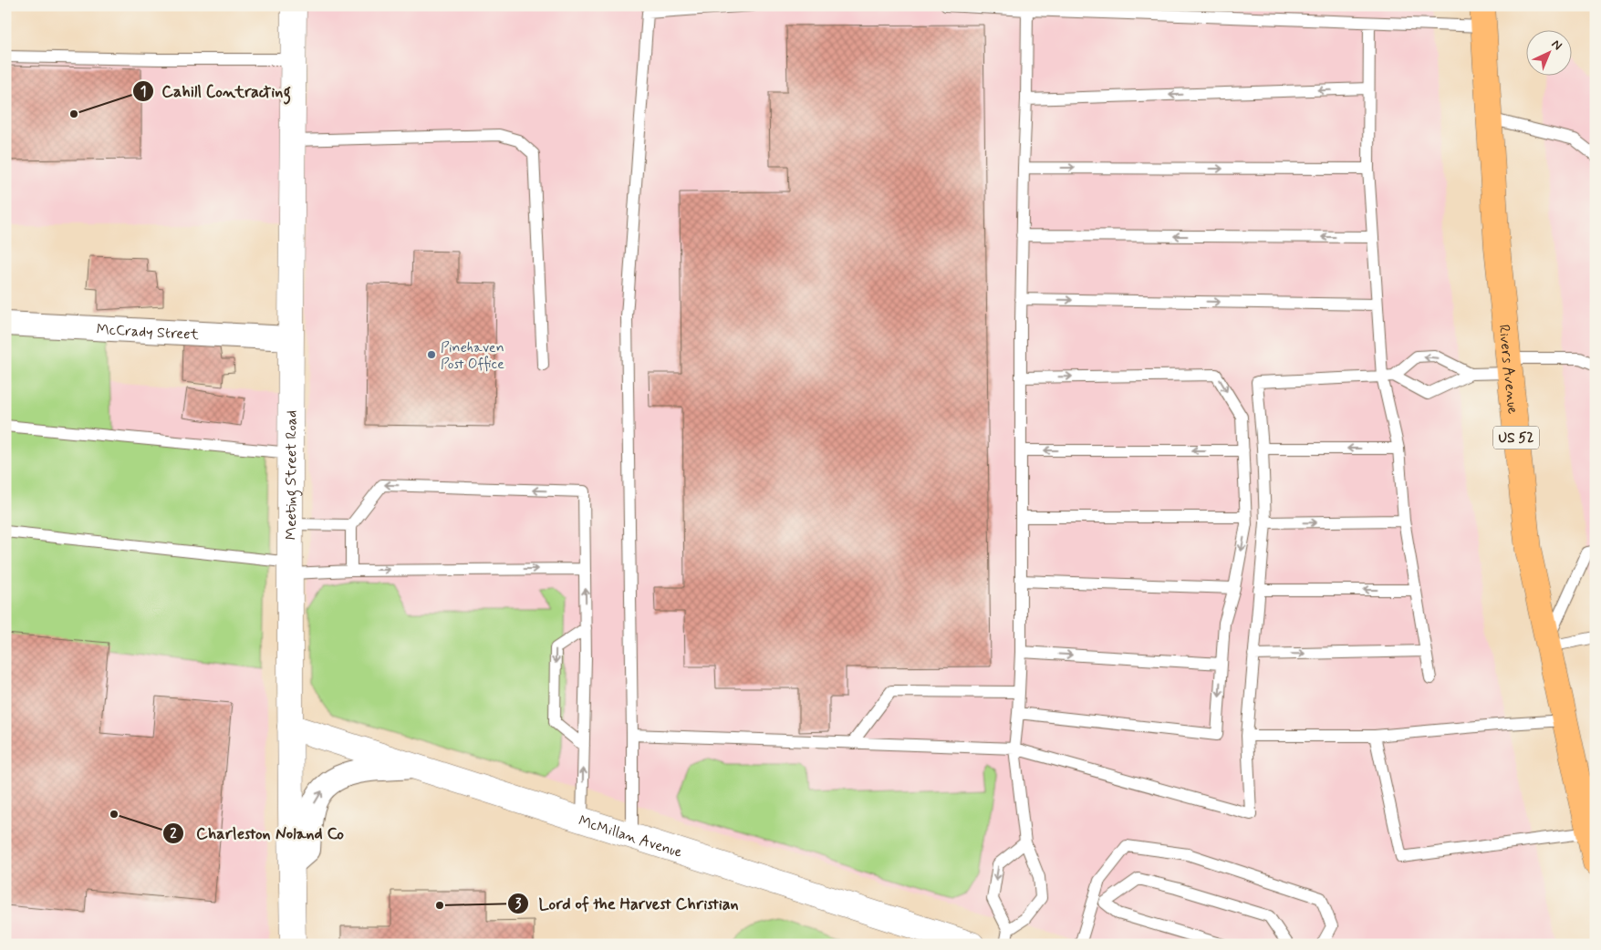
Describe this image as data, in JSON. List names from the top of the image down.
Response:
{
  "streets": {
    "main road": ["Rivers Avenue", "US 52"],
    "street": ["McCrady Street", "Meeting Street Road", "McMillan Avenue"]
  },
  "crossings": [
    ["McCrady Street", "Meeting Street Road"],
    ["Meeting Street Road", "McMillan Avenue"]
  ],
  "places": [
    "Cahill Contracting",
    "Pinehaven Post Office",
    "Charleston Noland Co",
    "Lord of the Harvest Christian"
  ],
  "north": "top right"
}
